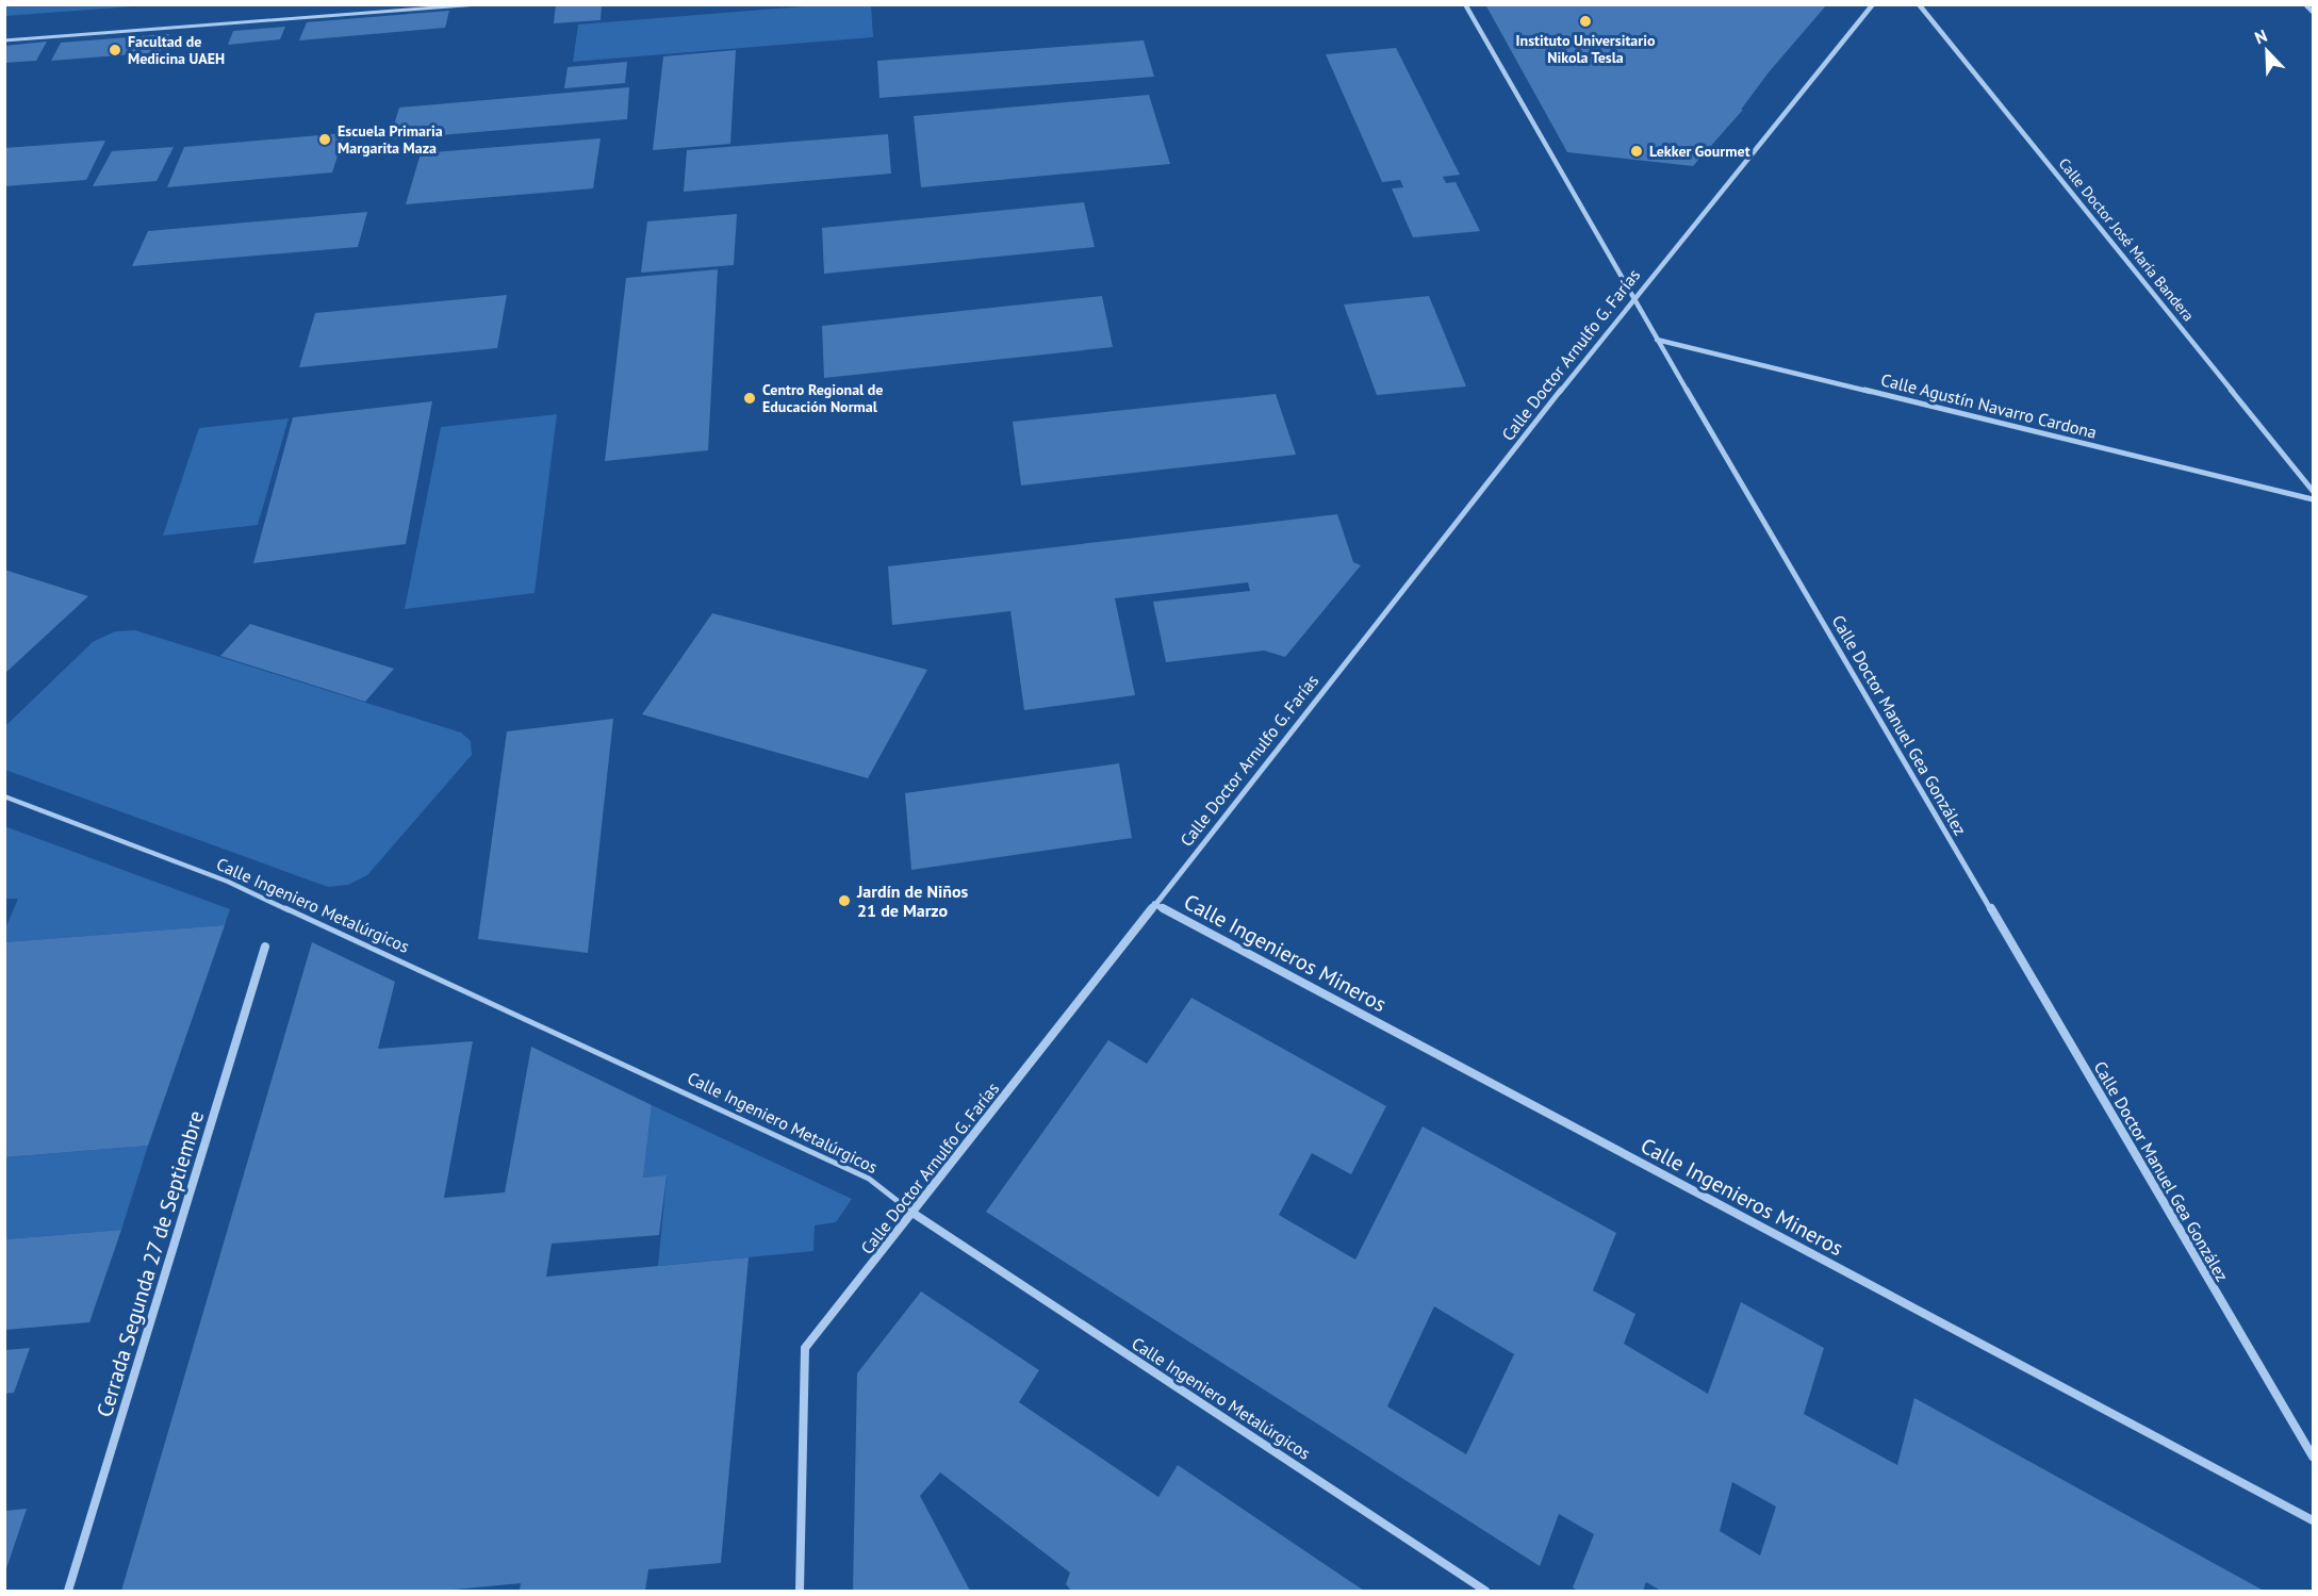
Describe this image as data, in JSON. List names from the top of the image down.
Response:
{
  "streets": {
    "street": [
      "Calle Doctor José María Bandera",
      "Calle Doctor Arnulfo G. Farías",
      "Calle Agustín Navarro Cardona",
      "Calle Doctor Manuel Gea González",
      "Calle Ingeniero Metalúrgicos",
      "Calle Ingenieros Mineros",
      "Cerrada Segunda 27 de Septiembre"
    ]
  },
  "crossings": [
    ["Calle Doctor Arnulfo G. Farías", "Calle Doctor Manuel Gea González"],
    ["Calle Doctor Arnulfo G. Farías", "Calle Ingeniero Metalúrgicos"],
    ["Calle Doctor Arnulfo G. Farías", "Calle Ingenieros Mineros"],
    ["Calle Agustín Navarro Cardona", "Calle Doctor Manuel Gea González"]
  ],
  "places": [
    "Instituto Universitario Nikola Tesla",
    "Facultad de Medicina UAEH",
    "Escuela Primaria Margarita Maza",
    "Lekker Gourmet",
    "Centro Regional de Educación Normal",
    "Jardín de Niños 21 de Marzo"
  ],
  "north": "top left"
}
